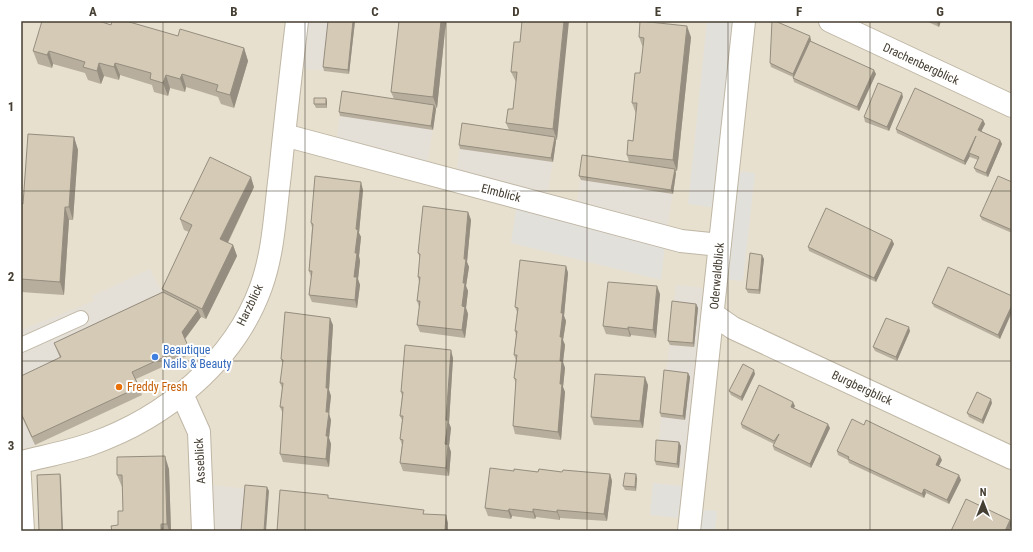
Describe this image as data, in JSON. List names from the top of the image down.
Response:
{
  "streets": {
    "street": [
      "Drachenbergblick",
      "Elmblick",
      "Oderwaldblick",
      "Harzblick",
      "Burgbergblick",
      "Asseblick"
    ]
  },
  "crossings": [
    ["Elmblick", "Oderwaldblick"],
    ["Elmblick", "Harzblick"],
    ["Oderwaldblick", "Burgbergblick"],
    ["Harzblick", "Asseblick"]
  ],
  "places": ["Beautique Nails & Beauty", "Freddy Fresh"],
  "north": "top",
  "grid": {
    "columns": [
      "A",
      "B",
      "C",
      "D",
      "E",
      "F",
      "G"
    ],
    "rows": ["1", "2", "3"]
  }
}
